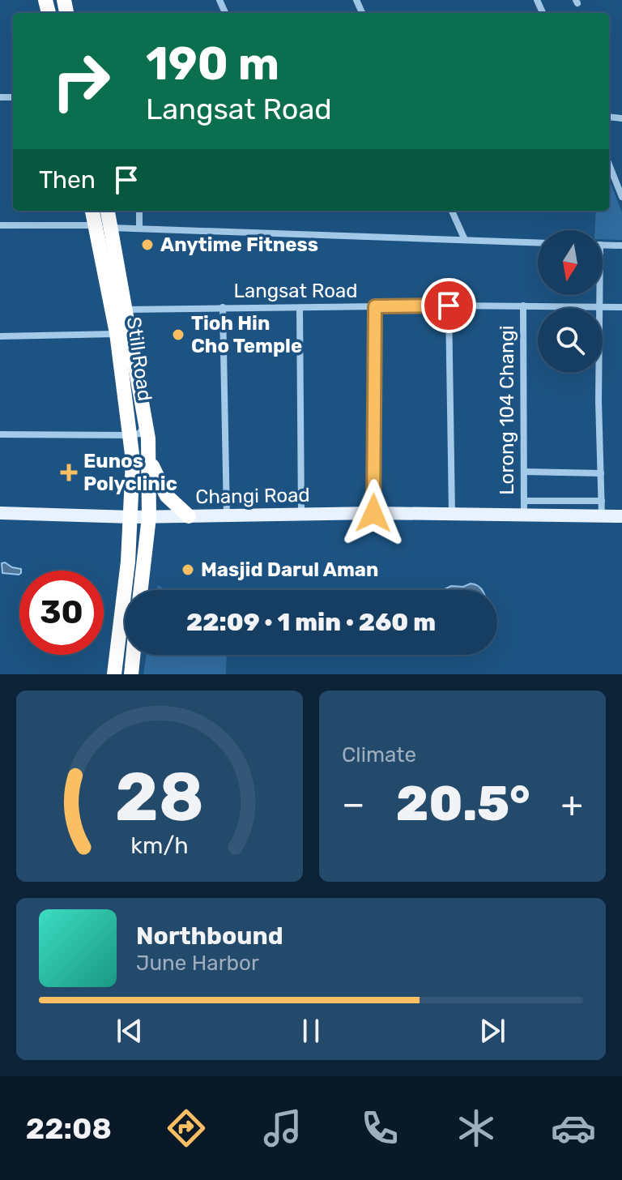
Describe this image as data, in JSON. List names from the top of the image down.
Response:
{
  "streets": {
    "highway": ["Still Road"],
    "main road": ["Changi Road"],
    "street": ["Langsat Road", "Lorong 104 Changi"]
  },
  "crossings": [
    ["Langsat Road", "Still Road"],
    ["Langsat Road", "Lorong 104 Changi"],
    ["Still Road", "Changi Road"],
    ["Lorong 104 Changi", "Changi Road"]
  ],
  "places": {
    "other": ["Anytime Fitness", "Tioh Hin Cho Temple", "Masjid Darul Aman"],
    "health": ["Eunos Polyclinic"]
  },
  "north": "bottom",
  "page": {
    "turn": ["190 m", "Langsat Road"],
    "then": "Then",
    "limit": "30",
    "trip": "22:09 · 1 min · 260 m",
    "tile": "Climate",
    "heat": ["−", "20.5°", "+"],
    "song": ["Northbound", "June Harbor"],
    "tabs": "22:08",
    "gauge": ["28", "km/h"]
  }
}
